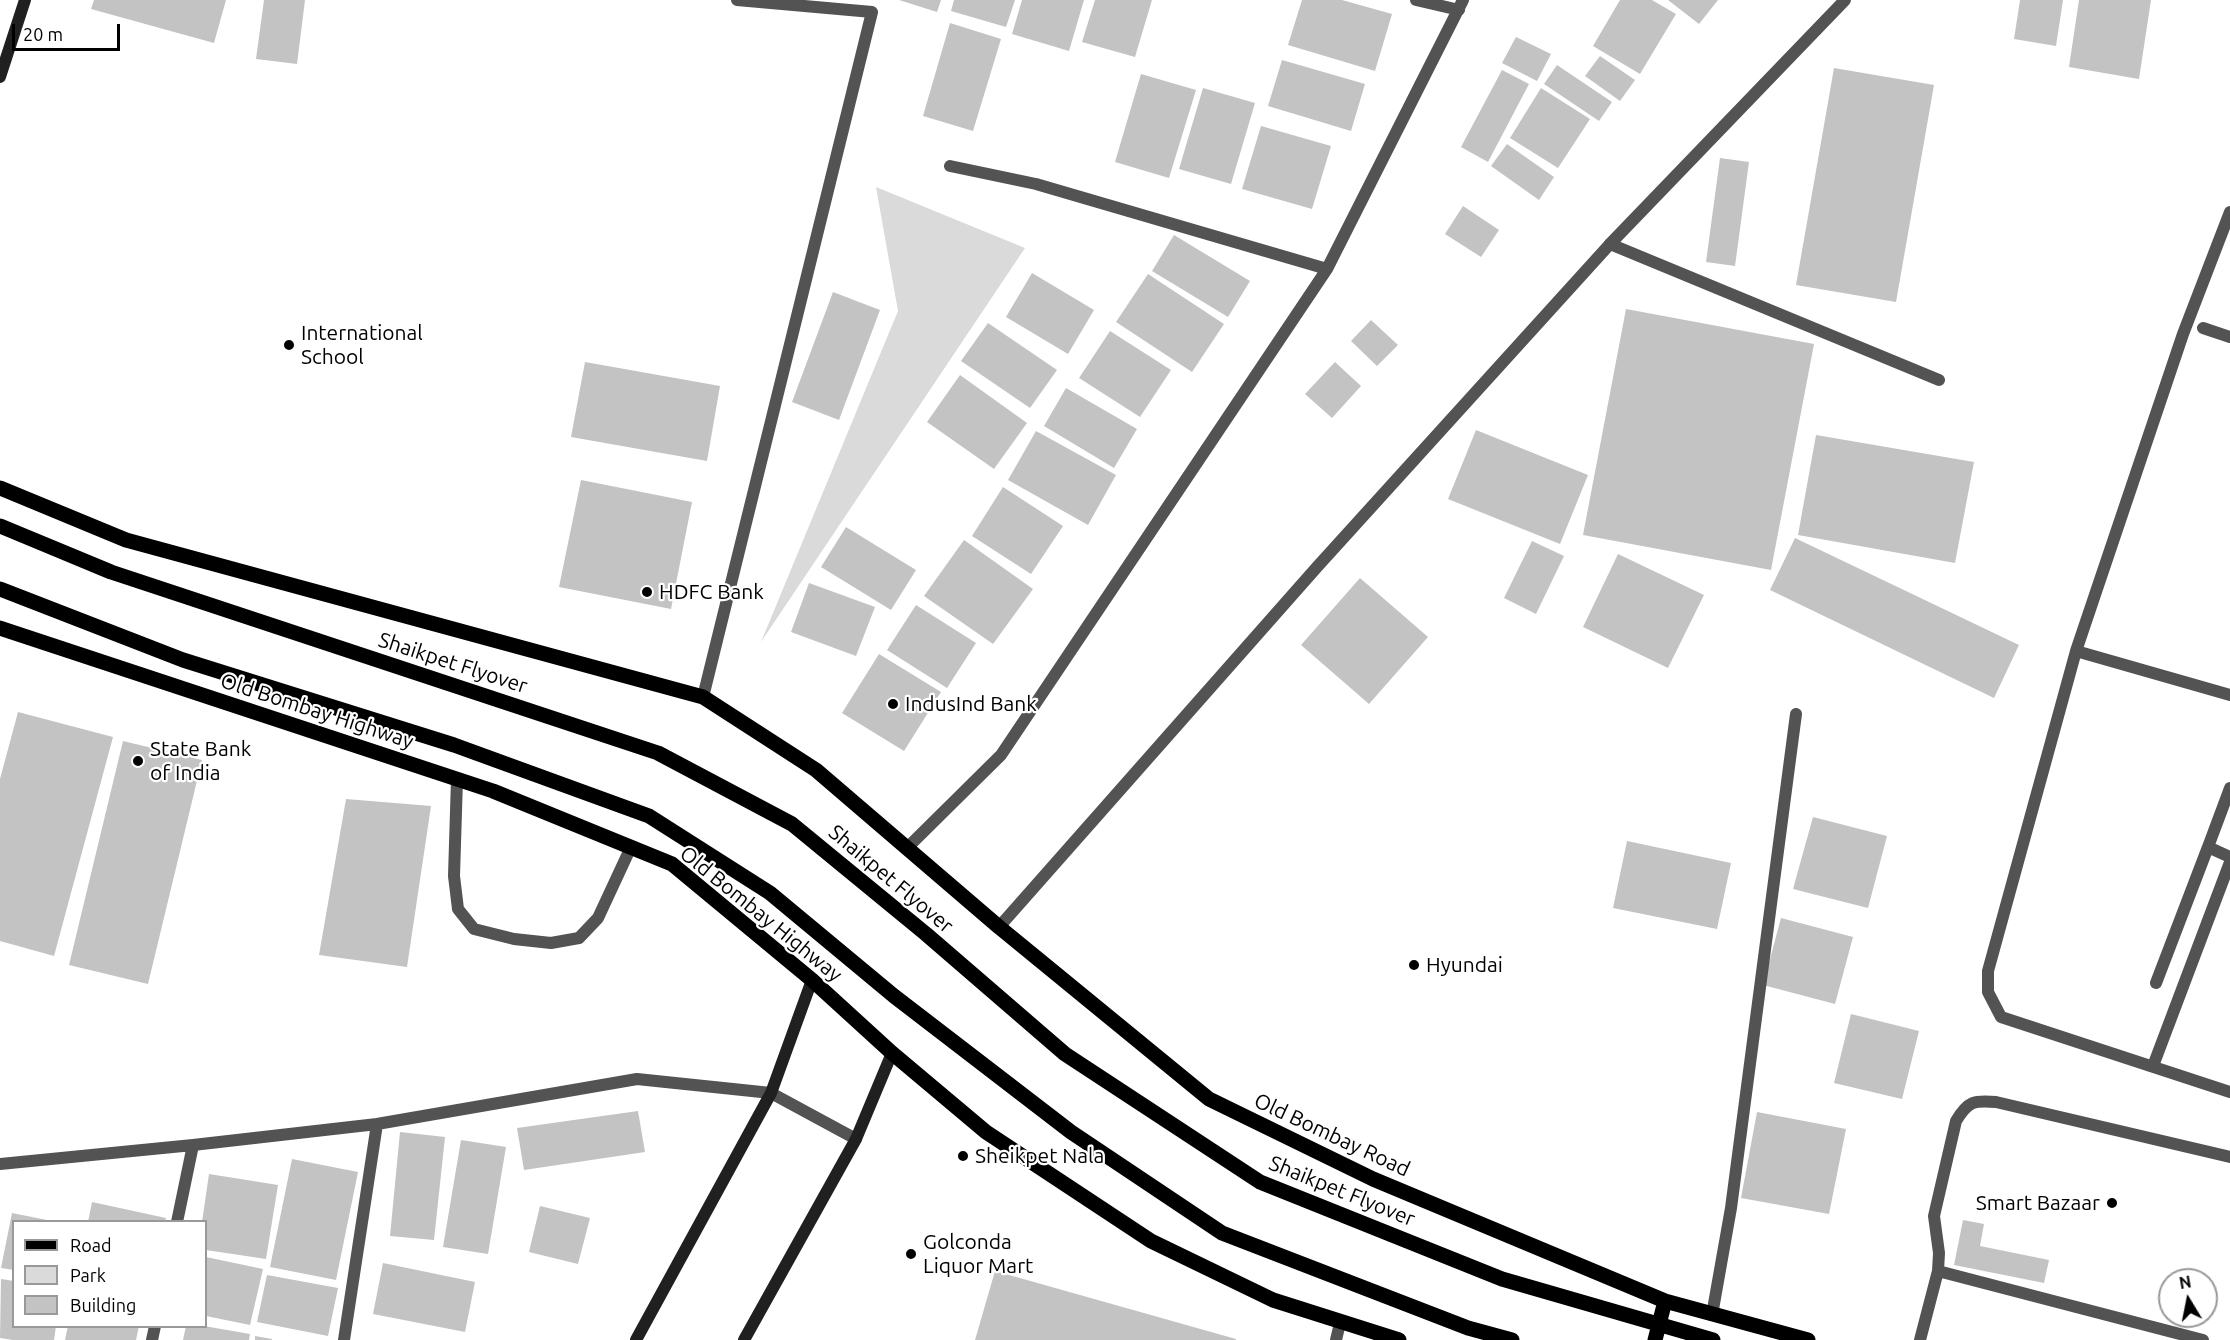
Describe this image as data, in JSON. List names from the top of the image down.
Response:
{
  "streets": {
    "main road": ["Shaikpet Flyover", "Old Bombay Highway", "Old Bombay Road"]
  },
  "places": [
    "International School",
    "HDFC Bank",
    "IndusInd Bank",
    "State Bank of India",
    "Hyundai",
    "Sheikpet Nala",
    "Smart Bazaar",
    "Golconda Liquor Mart"
  ],
  "legend": ["Road", "Park", "Building"],
  "scale_bar": "20 m",
  "north": "top"
}
